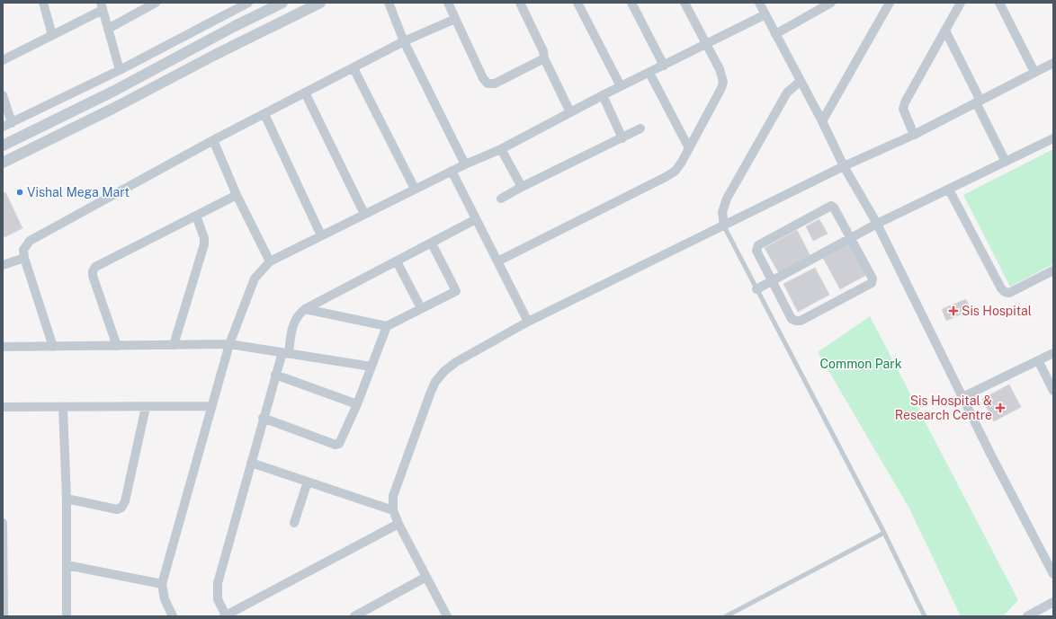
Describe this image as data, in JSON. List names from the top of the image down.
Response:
{
  "parks": ["Common Park"],
  "places": {
    "other": ["Vishal Mega Mart"],
    "health": ["Sis Hospital", "Sis Hospital & Research Centre"]
  }
}
